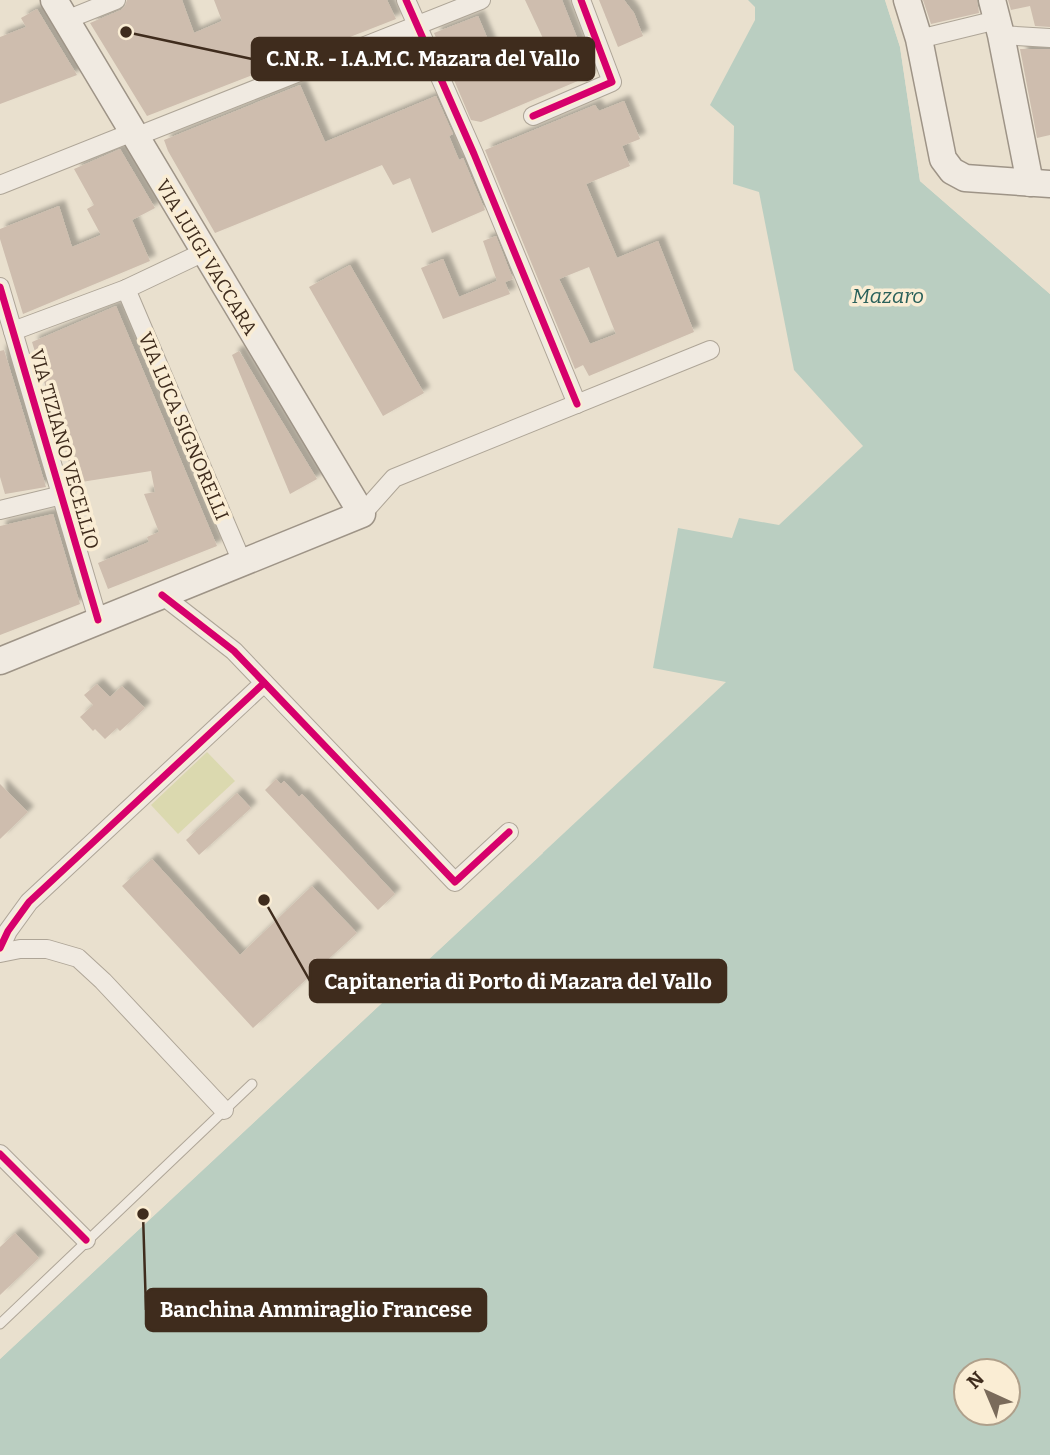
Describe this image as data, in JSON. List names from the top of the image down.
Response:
{
  "streets": {
    "main road": ["VIA LUIGI VACCARA"],
    "street": ["VIA LUCA SIGNORELLI", "VIA TIZIANO VECELLIO"]
  },
  "water": ["Mazaro"],
  "places": ["C.N.R. - I.A.M.C. Mazara del Vallo", "Capitaneria di Porto di Mazara del Vallo", "Banchina Ammiraglio Francese"],
  "north": "top left"
}
